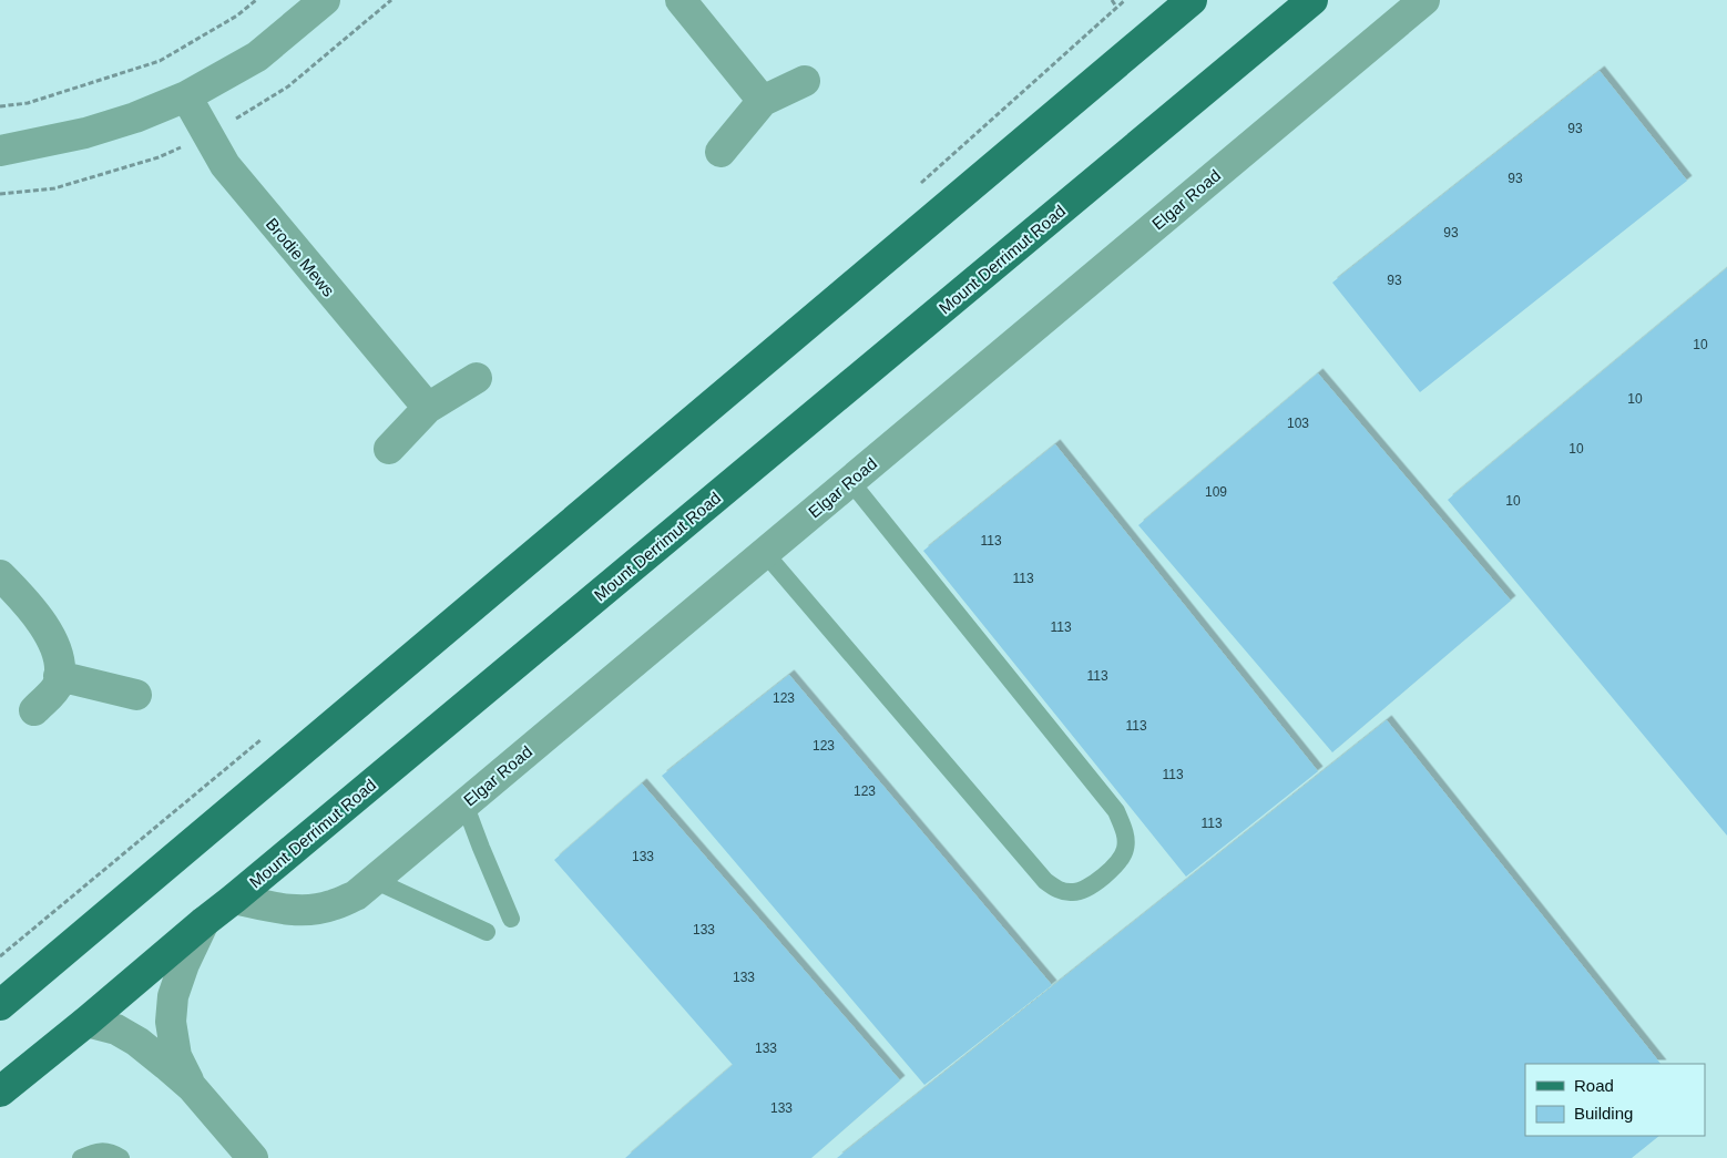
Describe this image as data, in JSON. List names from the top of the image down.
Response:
{
  "streets": {
    "main road": ["Mount Derrimut Road"],
    "street": ["Elgar Road", "Brodie Mews"]
  },
  "crossings": [
    ["Elgar Road", "Mount Derrimut Road"]
  ],
  "house_numbers": [
    "93",
    "93",
    "93",
    "93",
    "10",
    "10",
    "103",
    "10",
    "109",
    "10",
    "113",
    "113",
    "113",
    "113",
    "123",
    "113",
    "123",
    "113",
    "123",
    "113",
    "133",
    "133",
    "133",
    "133",
    "133"
  ],
  "legend": ["Road", "Building"]
}
